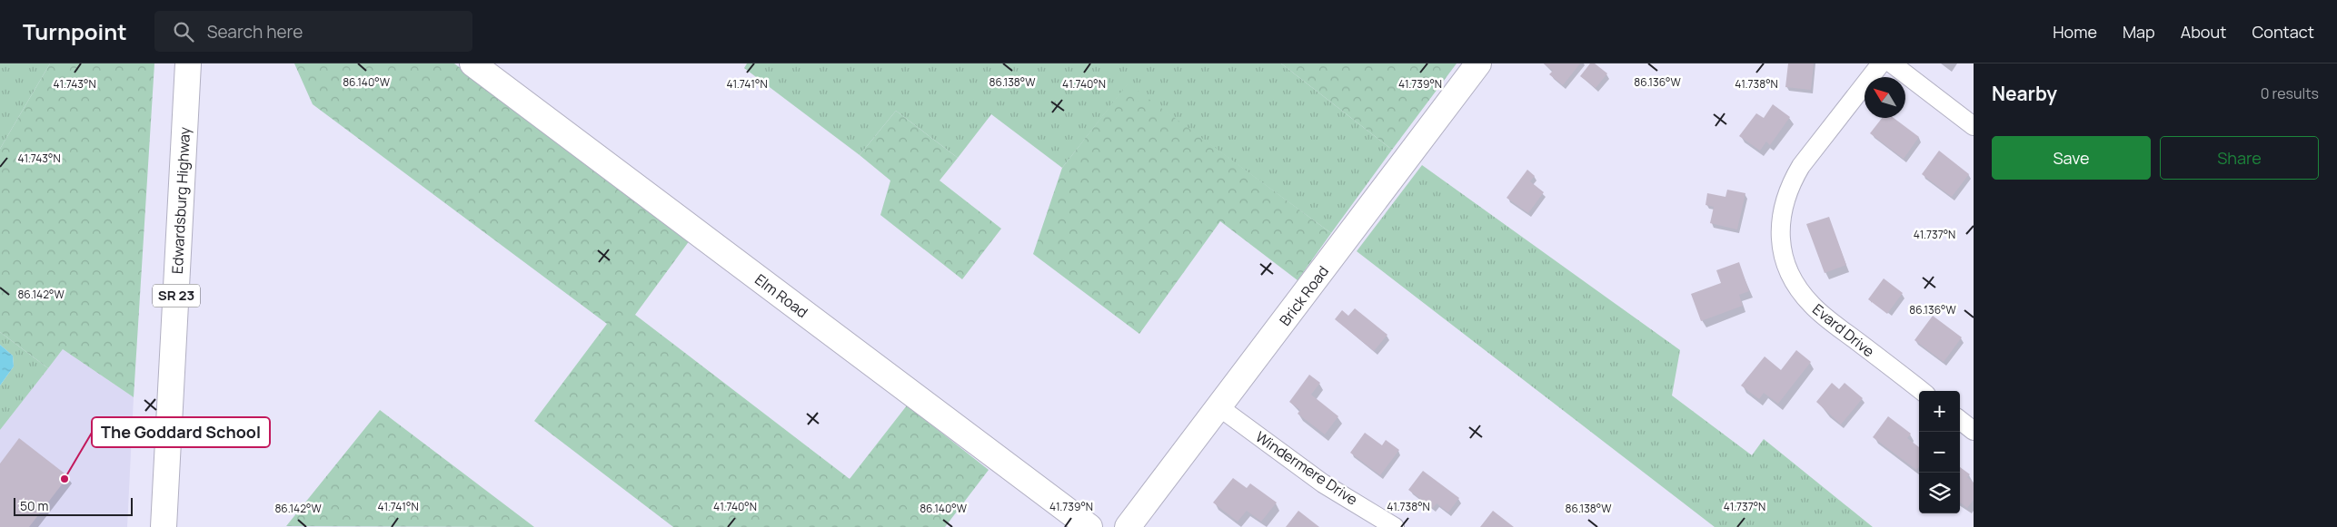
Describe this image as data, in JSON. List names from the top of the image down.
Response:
{
  "streets": {
    "street": [
      "Edwardsburg Highway",
      "SR 23",
      "Elm Road",
      "Brick Road",
      "Evard Drive",
      "Windermere Drive"
    ]
  },
  "crossings": [
    ["Brick Road", "Windermere Drive"]
  ],
  "places": ["The Goddard School"],
  "scale_bar": "50 m",
  "north": "top left",
  "page": {
    "header": "Turnpoint",
    "search": "Search here",
    "nav": [
      "Home",
      "Map",
      "About",
      "Contact"
    ],
    "heading": ["Nearby", "0 results"],
    "buttons": ["Save", "Share"],
    "map_buttons": ["+", "−"],
    "scale": "50 m"
  },
  "coordinates": [
    "86.140°W",
    "86.138°W",
    "86.136°W",
    "41.743°N",
    "41.741°N",
    "41.740°N",
    "41.739°N",
    "41.738°N",
    "41.737°N",
    "86.142°W"
  ]
}
